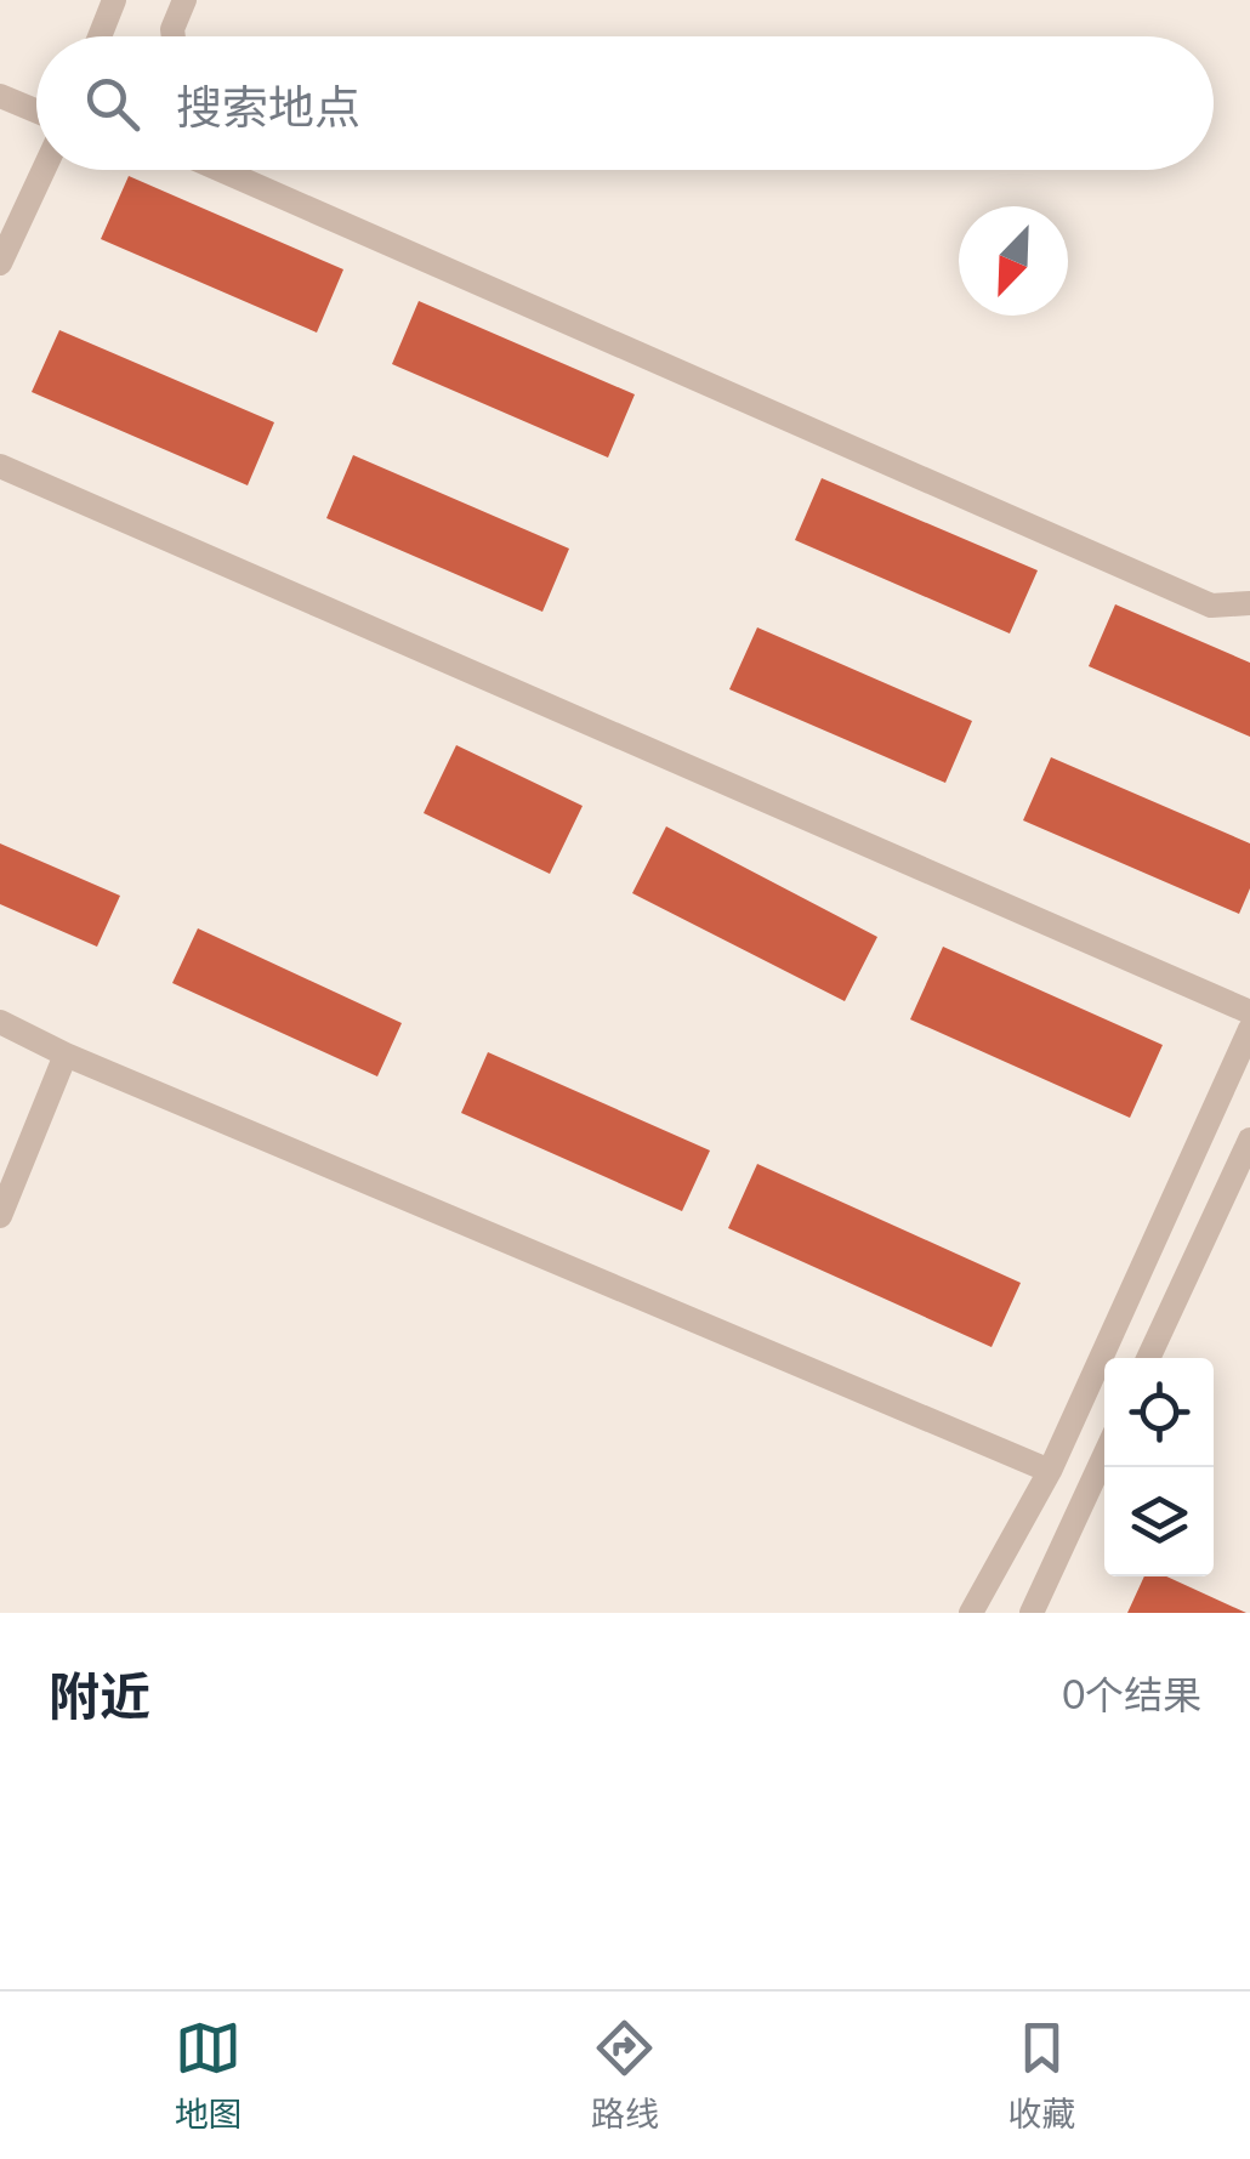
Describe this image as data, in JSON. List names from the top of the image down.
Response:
{
  "north": "bottom left",
  "page": {
    "search": "搜索地点",
    "heading": ["附近", "0个结果"],
    "nav": ["地图", "路线", "收藏"]
  }
}
